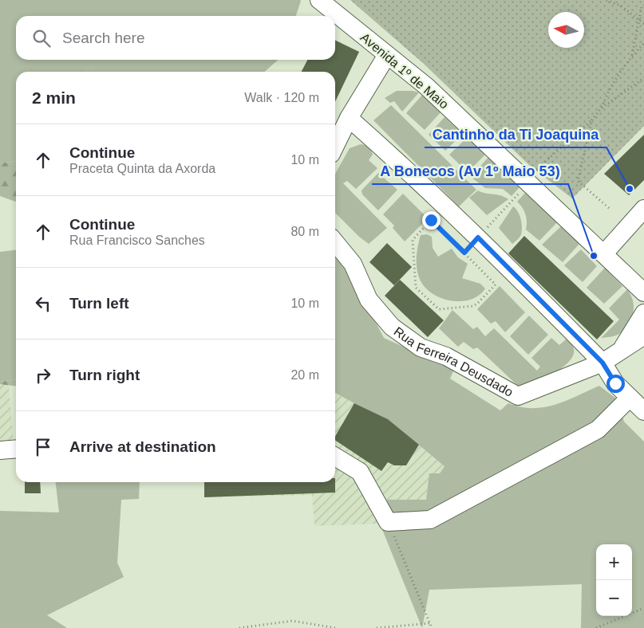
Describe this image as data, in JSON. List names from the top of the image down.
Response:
{
  "streets": {
    "street": ["Avenida 1º de Maio", "Rua Ferreira Deusdado"]
  },
  "places": ["Cantinho da Ti Joaquina", "A Bonecos (Av 1º Maio 53)"],
  "north": "left",
  "page": {
    "search": "Search here",
    "heading": ["2 min", "Walk · 120 m"],
    "list": [
      ["Continue", "Praceta Quinta da Axorda", "10 m"],
      ["Continue", "Rua Francisco Sanches", "80 m"],
      ["Turn left", "10 m"],
      ["Turn right", "20 m"],
      "Arrive at destination"
    ],
    "map_buttons": ["+", "−"]
  }
}
